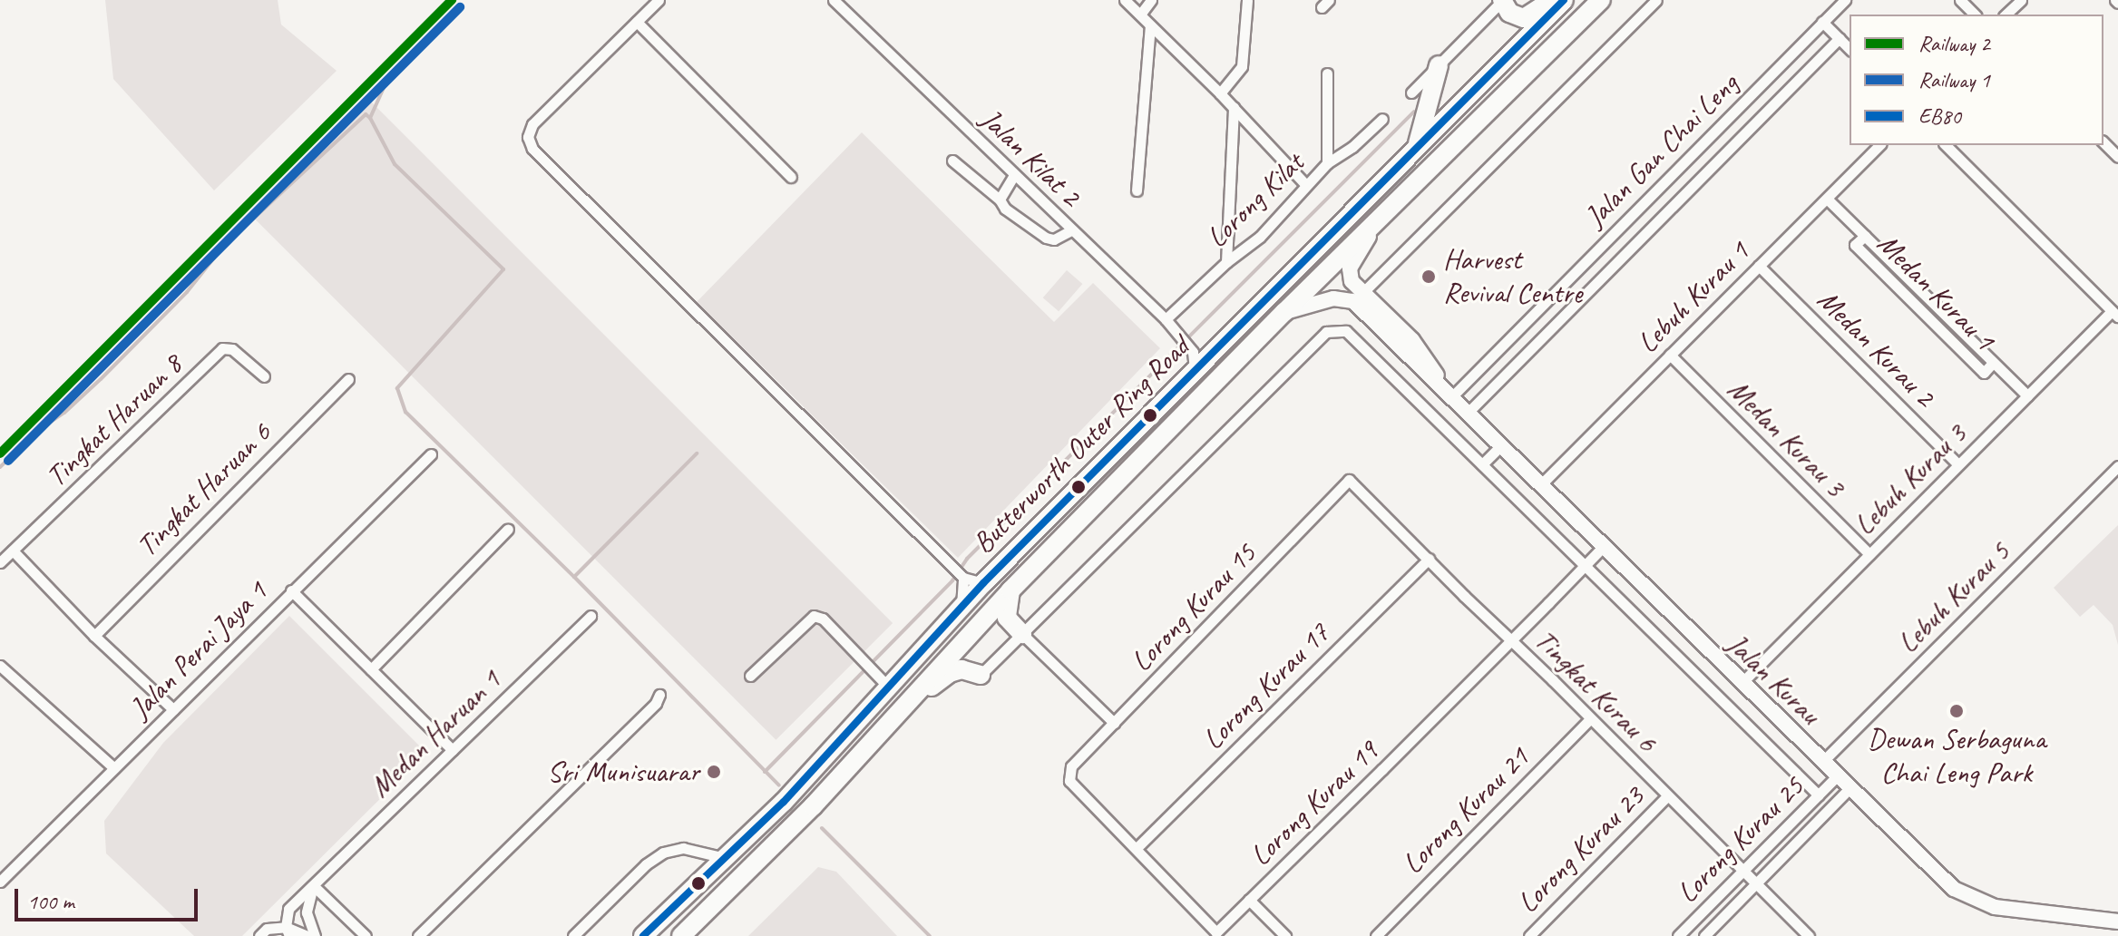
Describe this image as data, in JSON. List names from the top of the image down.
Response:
{
  "streets": {
    "highway": ["Butterworth Outer Ring Road"],
    "street": [
      "Jalan Gan Chai Leng",
      "Jalan Kilat 2",
      "Lorong Kilat",
      "Medan Kurau 1",
      "Lebuh Kurau 1",
      "Medan Kurau 2",
      "Tingkat Haruan 8",
      "Medan Kurau 3",
      "Lebuh Kurau 3",
      "Tingkat Haruan 6",
      "Lebuh Kurau 5",
      "Lorong Kurau 15",
      "Jalan Perai Jaya 1",
      "Jalan Kurau",
      "Lorong Kurau 17",
      "Tingkat Kurau 6",
      "Medan Haruan 1",
      "Lorong Kurau 19",
      "Lorong Kurau 21",
      "Lorong Kurau 25",
      "Lorong Kurau 23"
    ]
  },
  "crossings": [
    ["Jalan Gan Chai Leng", "Jalan Kurau"],
    ["Jalan Kilat 2", "Lorong Kilat"],
    ["Jalan Kilat 2", "Butterworth Outer Ring Road"],
    ["Medan Kurau 1", "Lebuh Kurau 1"],
    ["Medan Kurau 1", "Lebuh Kurau 3"],
    ["Lebuh Kurau 1", "Medan Kurau 2"],
    ["Lebuh Kurau 1", "Medan Kurau 3"],
    ["Lebuh Kurau 1", "Jalan Kurau"],
    ["Medan Kurau 2", "Lebuh Kurau 3"],
    ["Medan Kurau 3", "Lebuh Kurau 3"],
    ["Butterworth Outer Ring Road", "Jalan Kurau"],
    ["Lebuh Kurau 3", "Jalan Kurau"],
    ["Lebuh Kurau 5", "Jalan Kurau"],
    ["Lorong Kurau 15", "Tingkat Kurau 6"],
    ["Lorong Kurau 15", "Lorong Kurau 19"],
    ["Jalan Kurau", "Lorong Kurau 19"],
    ["Jalan Kurau", "Lorong Kurau 25"],
    ["Lorong Kurau 17", "Tingkat Kurau 6"],
    ["Lorong Kurau 17", "Lorong Kurau 19"],
    ["Tingkat Kurau 6", "Lorong Kurau 19"],
    ["Tingkat Kurau 6", "Lorong Kurau 21"],
    ["Tingkat Kurau 6", "Lorong Kurau 25"],
    ["Tingkat Kurau 6", "Lorong Kurau 23"]
  ],
  "places": ["Harvest Revival Centre", "Dewan Serbaguna Chai Leng Park", "Sri Munisuarar"],
  "lines": ["rail line 2", "transit line EB80", "rail line 1"],
  "legend": ["Railway 2", "Railway 1", "EB80"],
  "scale_bar": "100 m"
}
